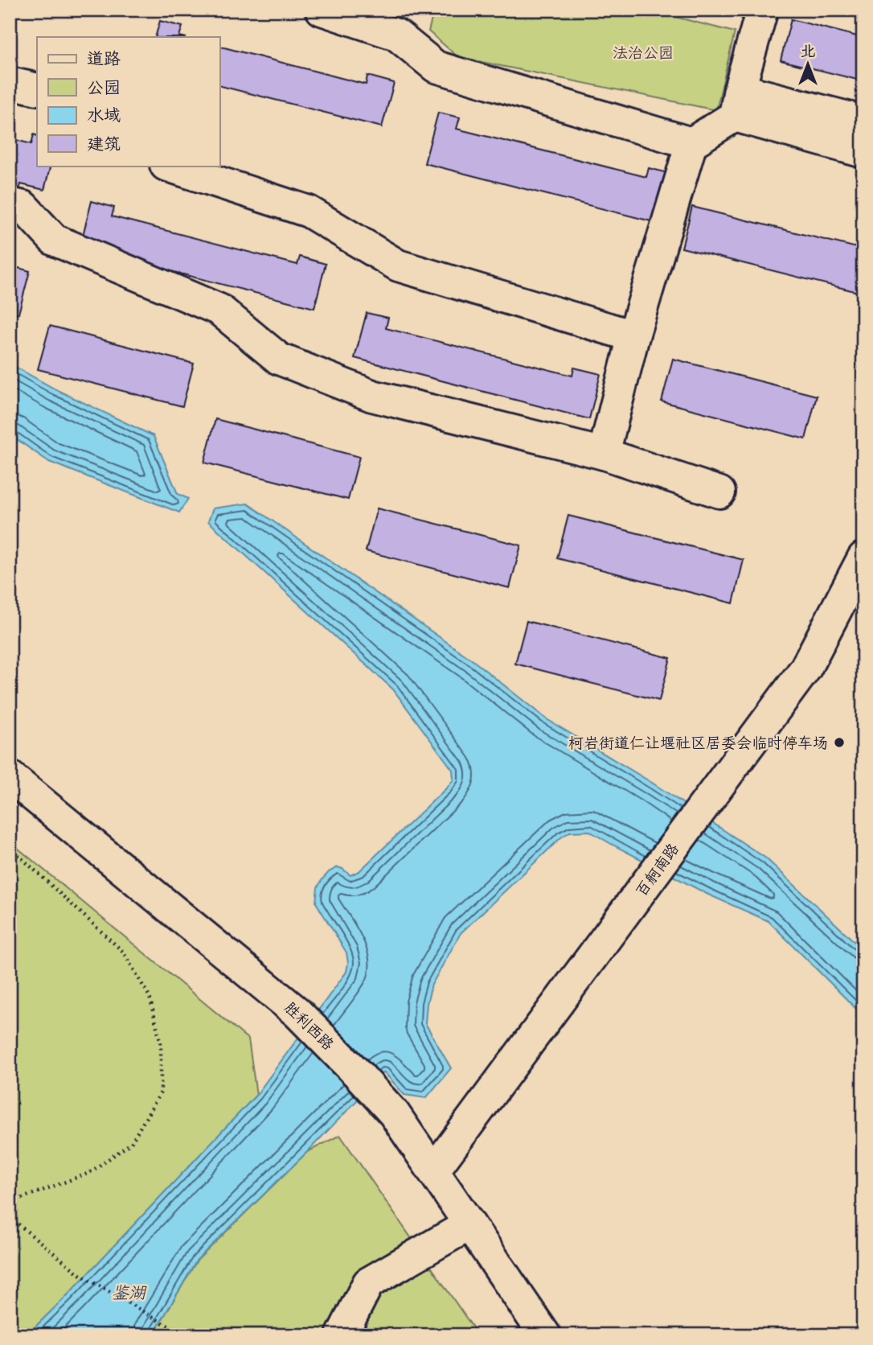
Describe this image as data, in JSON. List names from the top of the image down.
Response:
{
  "streets": {
    "street": ["百舸南路", "胜利西路"]
  },
  "crossings": [
    ["百舸南路", "胜利西路"]
  ],
  "water": ["鉴湖"],
  "parks": ["法治公园"],
  "places": ["柯岩街道仁让堰社区居委会临时停车场"],
  "legend": [
    "道路",
    "公园",
    "水域",
    "建筑"
  ],
  "north": "top"
}
